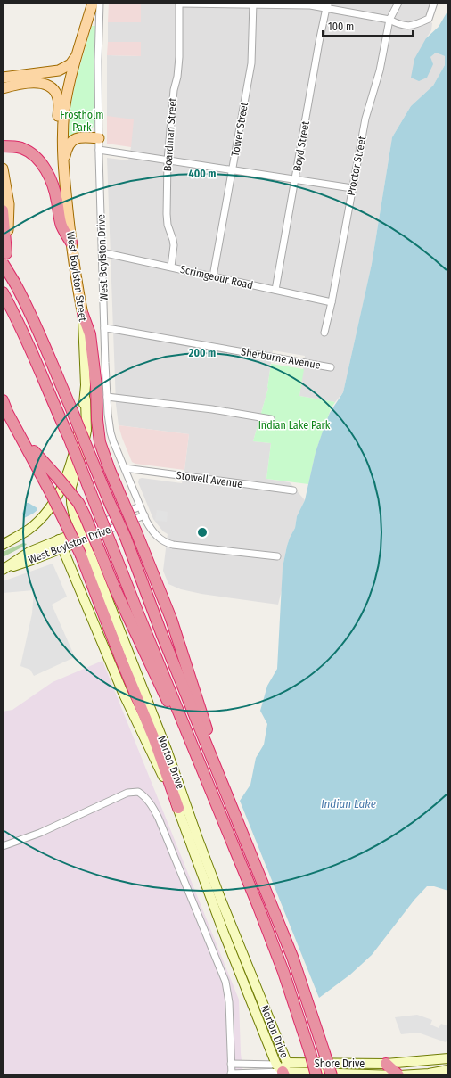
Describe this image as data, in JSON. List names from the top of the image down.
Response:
{
  "streets": {
    "main road": [
      "West Boylston Drive",
      "West Boylston Street",
      "Norton Drive",
      "Shore Drive"
    ],
    "street": [
      "Tower Street",
      "Boardman Street",
      "Boyd Street",
      "Proctor Street",
      "Scrimgeour Road",
      "Sherburne Avenue",
      "Stowell Avenue"
    ]
  },
  "crossings": [
    ["Tower Street", "Scrimgeour Road"],
    ["Boardman Street", "Scrimgeour Road"],
    ["Boyd Street", "Scrimgeour Road"],
    ["Proctor Street", "Scrimgeour Road"],
    ["West Boylston Drive", "Scrimgeour Road"],
    ["West Boylston Drive", "Sherburne Avenue"],
    ["West Boylston Drive", "Stowell Avenue"],
    ["West Boylston Drive", "Norton Drive"],
    ["West Boylston Street", "Norton Drive"],
    ["Norton Drive", "Shore Drive"]
  ],
  "water": ["Indian Lake"],
  "parks": ["Frostholm Park", "Indian Lake Park"],
  "scale_bar": "100 m",
  "rings": ["400 m", "200 m"]
}
